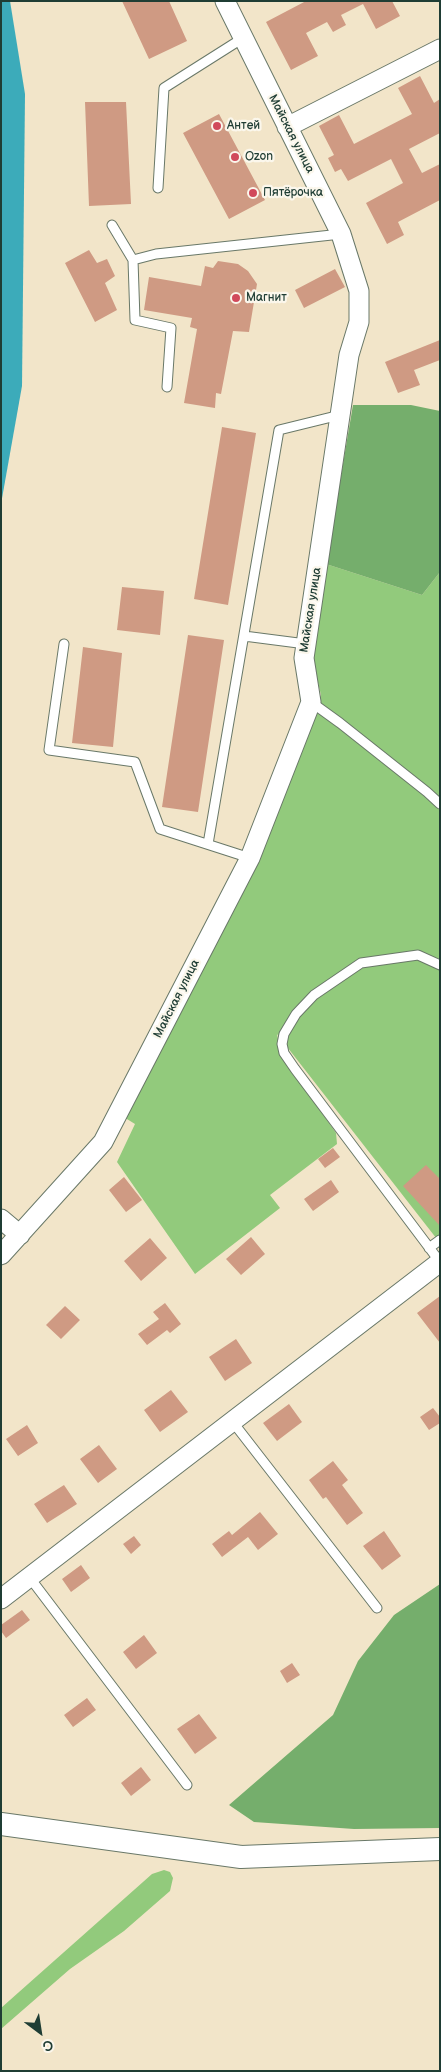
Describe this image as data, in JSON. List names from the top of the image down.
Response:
{
  "streets": {
    "street": ["Майская улица"]
  },
  "places": [
    "Антей",
    "Ozon",
    "Пятёрочка",
    "Магнит"
  ],
  "north": "bottom right"
}
